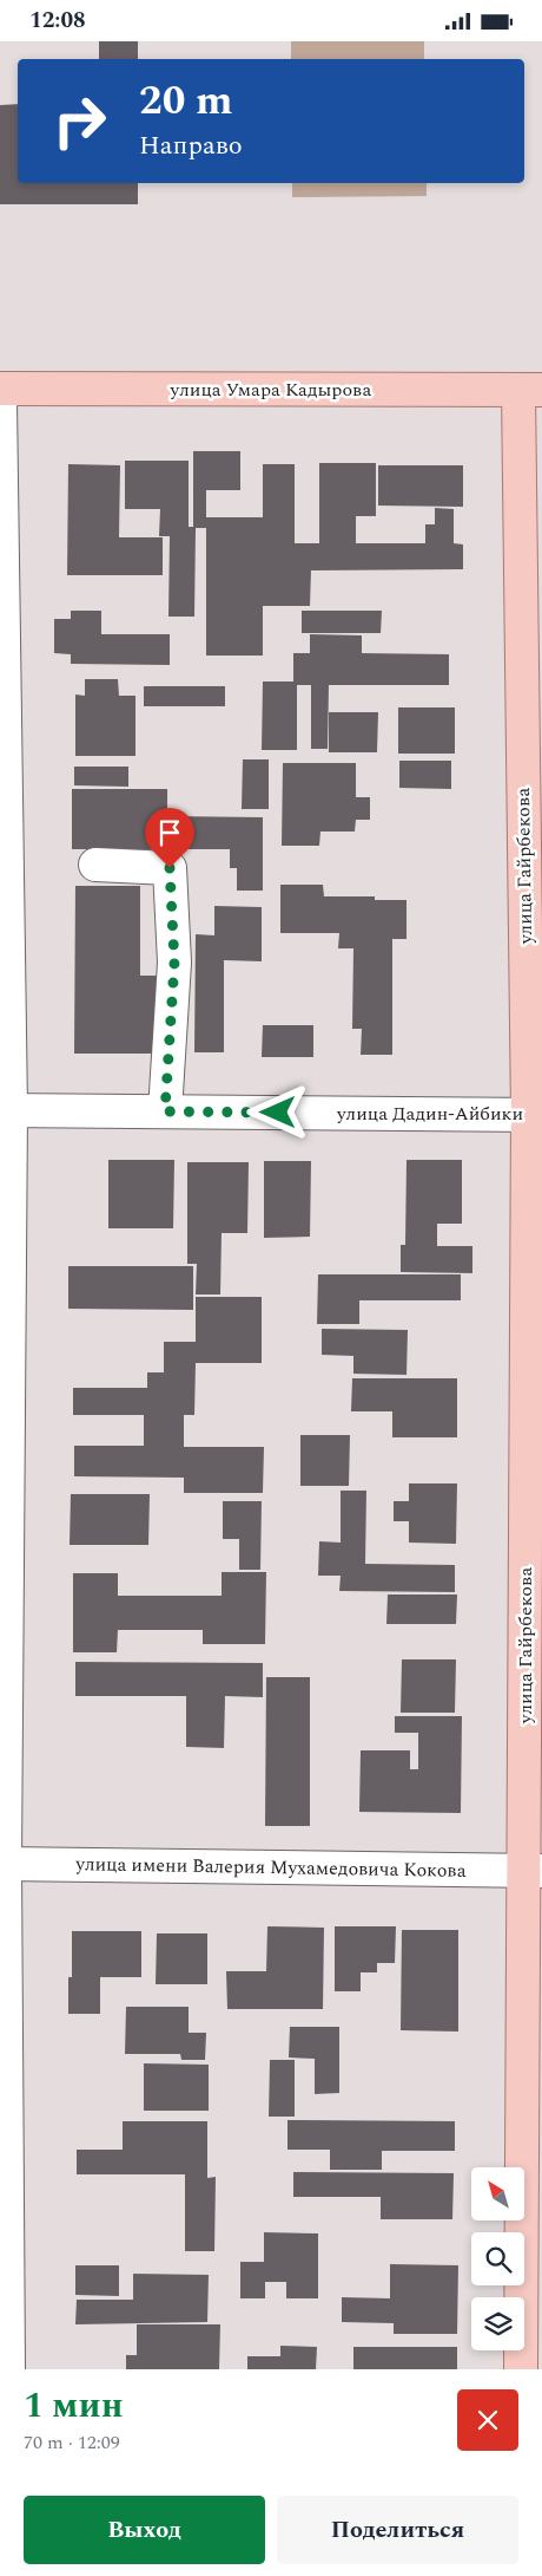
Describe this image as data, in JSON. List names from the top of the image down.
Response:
{
  "streets": {
    "main road": ["улица Умара Кадырова", "улица Гайрбекова"],
    "street": ["улица Дадин-Айбики", "улица имени Валерия Мухамедовича Кокова"]
  },
  "crossings": [
    ["улица Умара Кадырова", "улица Гайрбекова"],
    ["улица Гайрбекова", "улица Дадин-Айбики"],
    ["улица Гайрбекова", "улица имени Валерия Мухамедовича Кокова"]
  ],
  "north": "top left",
  "page": {
    "status": "12:08",
    "turn": ["20 m", "Направо"],
    "heading": ["1 мин", "70 m · 12:09"],
    "buttons": ["Выход", "Поделиться"]
  }
}
